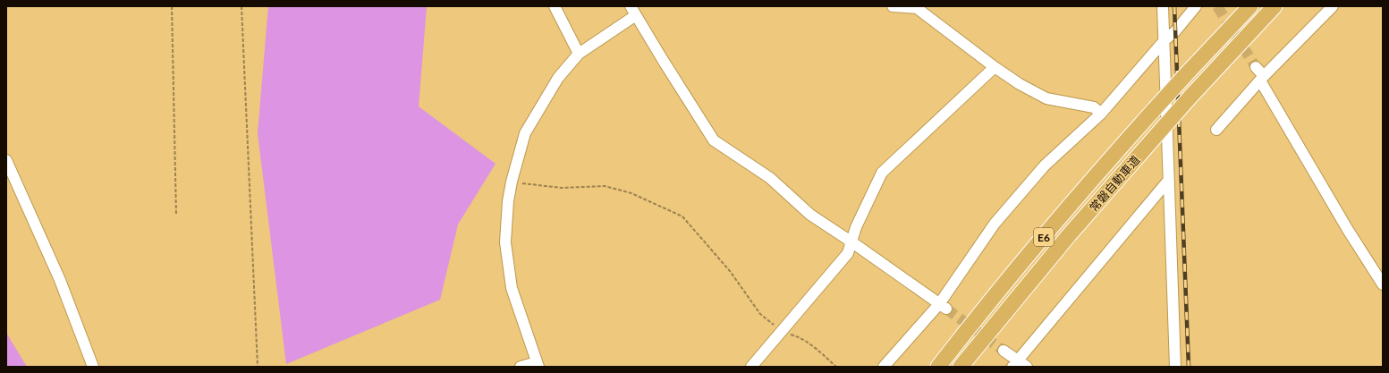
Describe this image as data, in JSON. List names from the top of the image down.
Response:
{
  "streets": {
    "highway": ["常磐自動車道", "E6"]
  }
}
